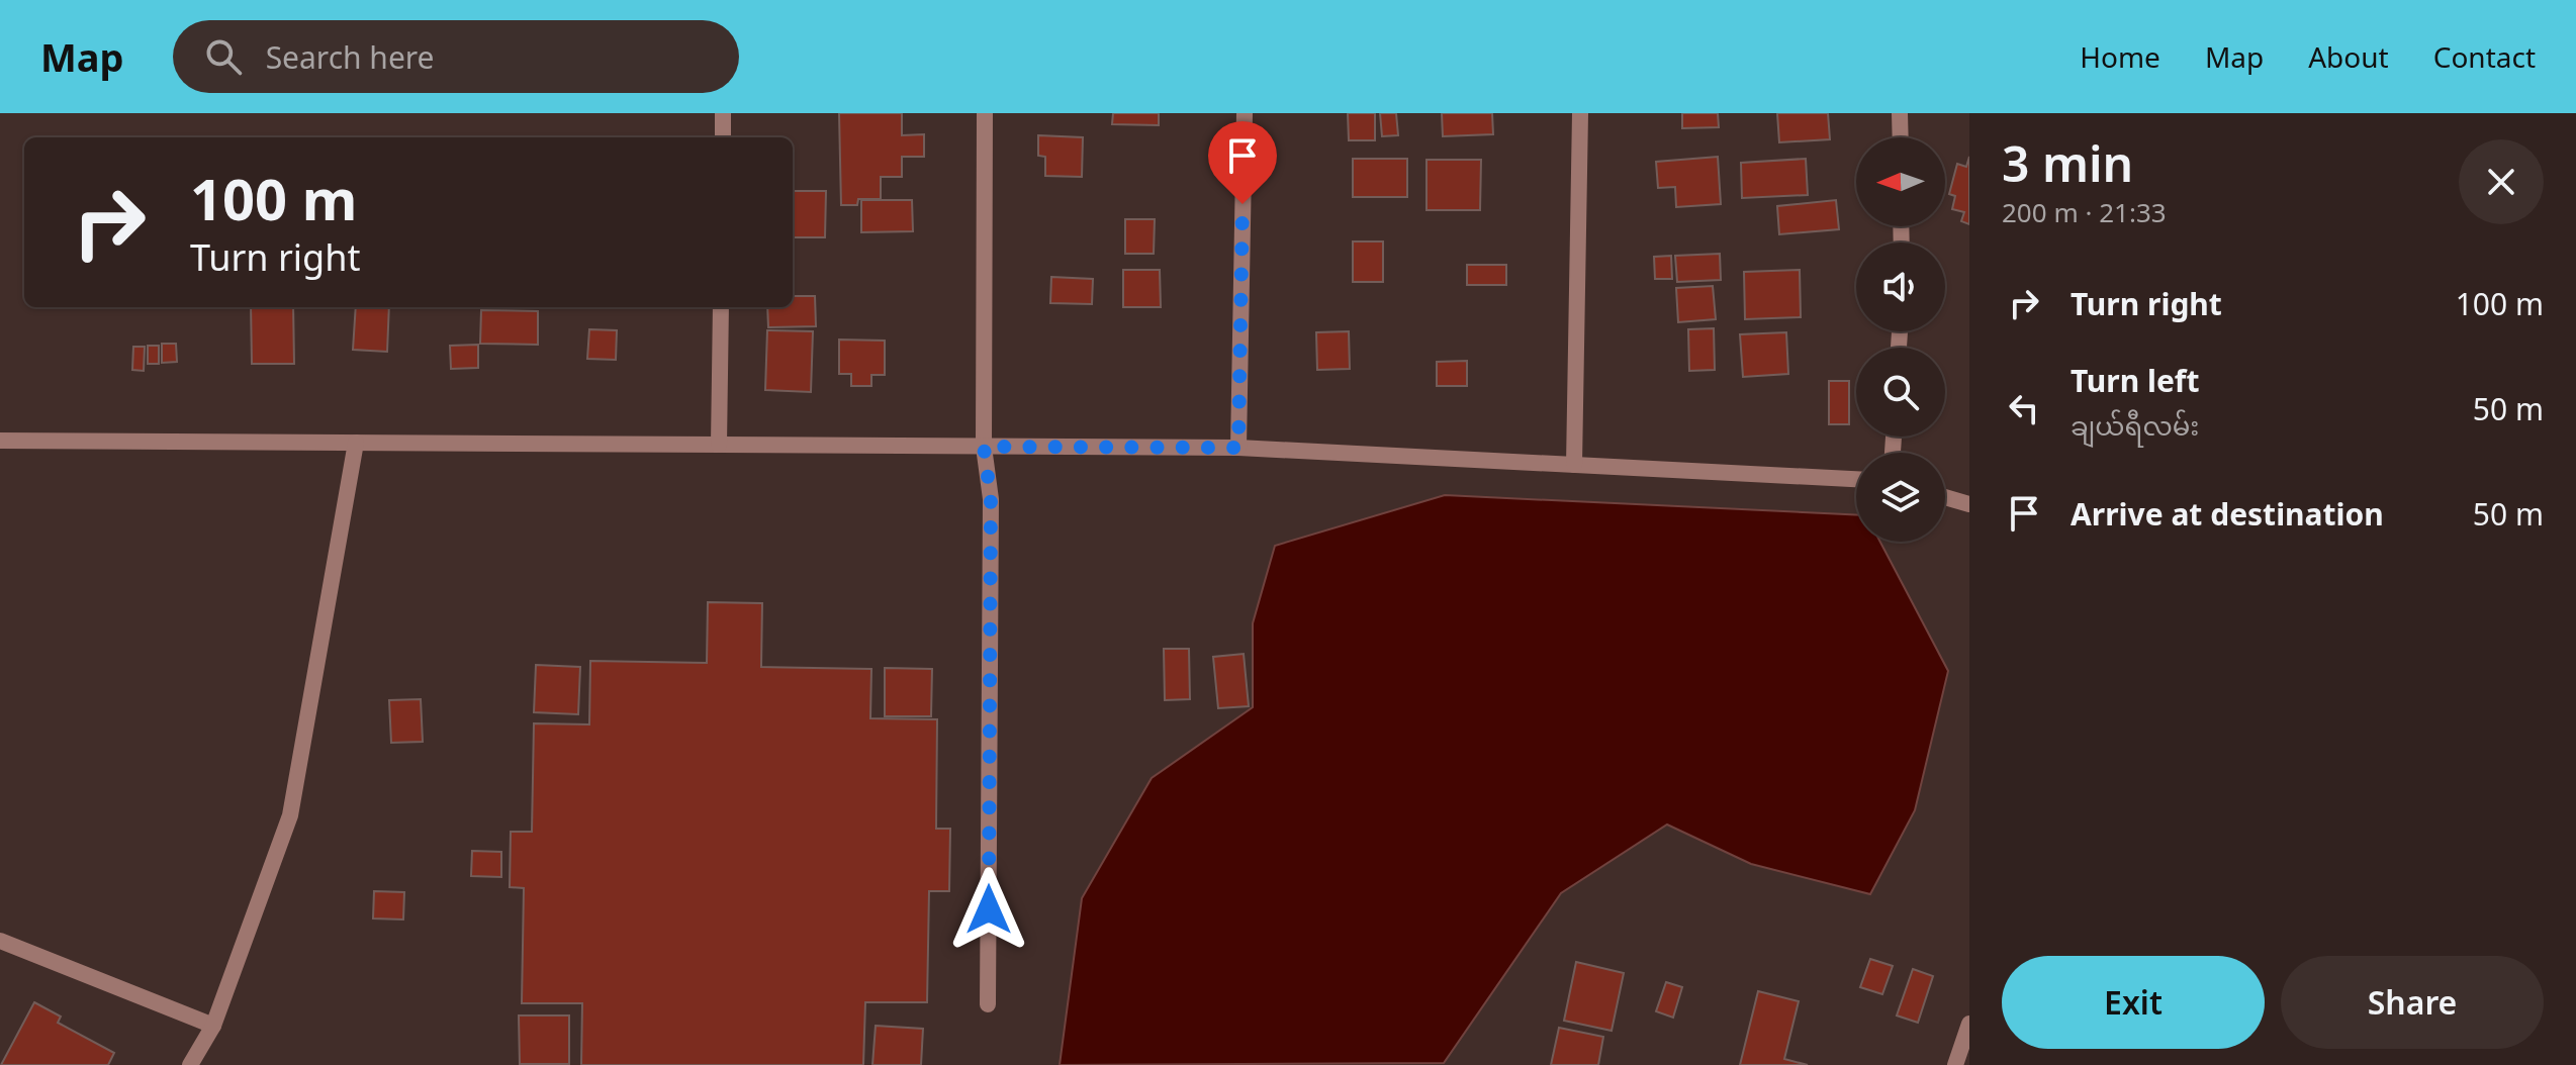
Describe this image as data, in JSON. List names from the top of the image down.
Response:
{
  "north": "left",
  "page": {
    "header": "Map",
    "search": "Search here",
    "nav": [
      "Home",
      "Map",
      "About",
      "Contact"
    ],
    "heading": ["3 min", "200 m · 21:33"],
    "turn": ["100 m", "Turn right"],
    "list": [
      {
        "name": "Turn right",
        "value": "100 m"
      },
      {
        "name": "Turn left",
        "note": "ချယ်ရီလမ်း",
        "value": "50 m"
      },
      {
        "name": "Arrive at destination",
        "value": "50 m"
      }
    ],
    "buttons": ["Exit", "Share"]
  }
}
